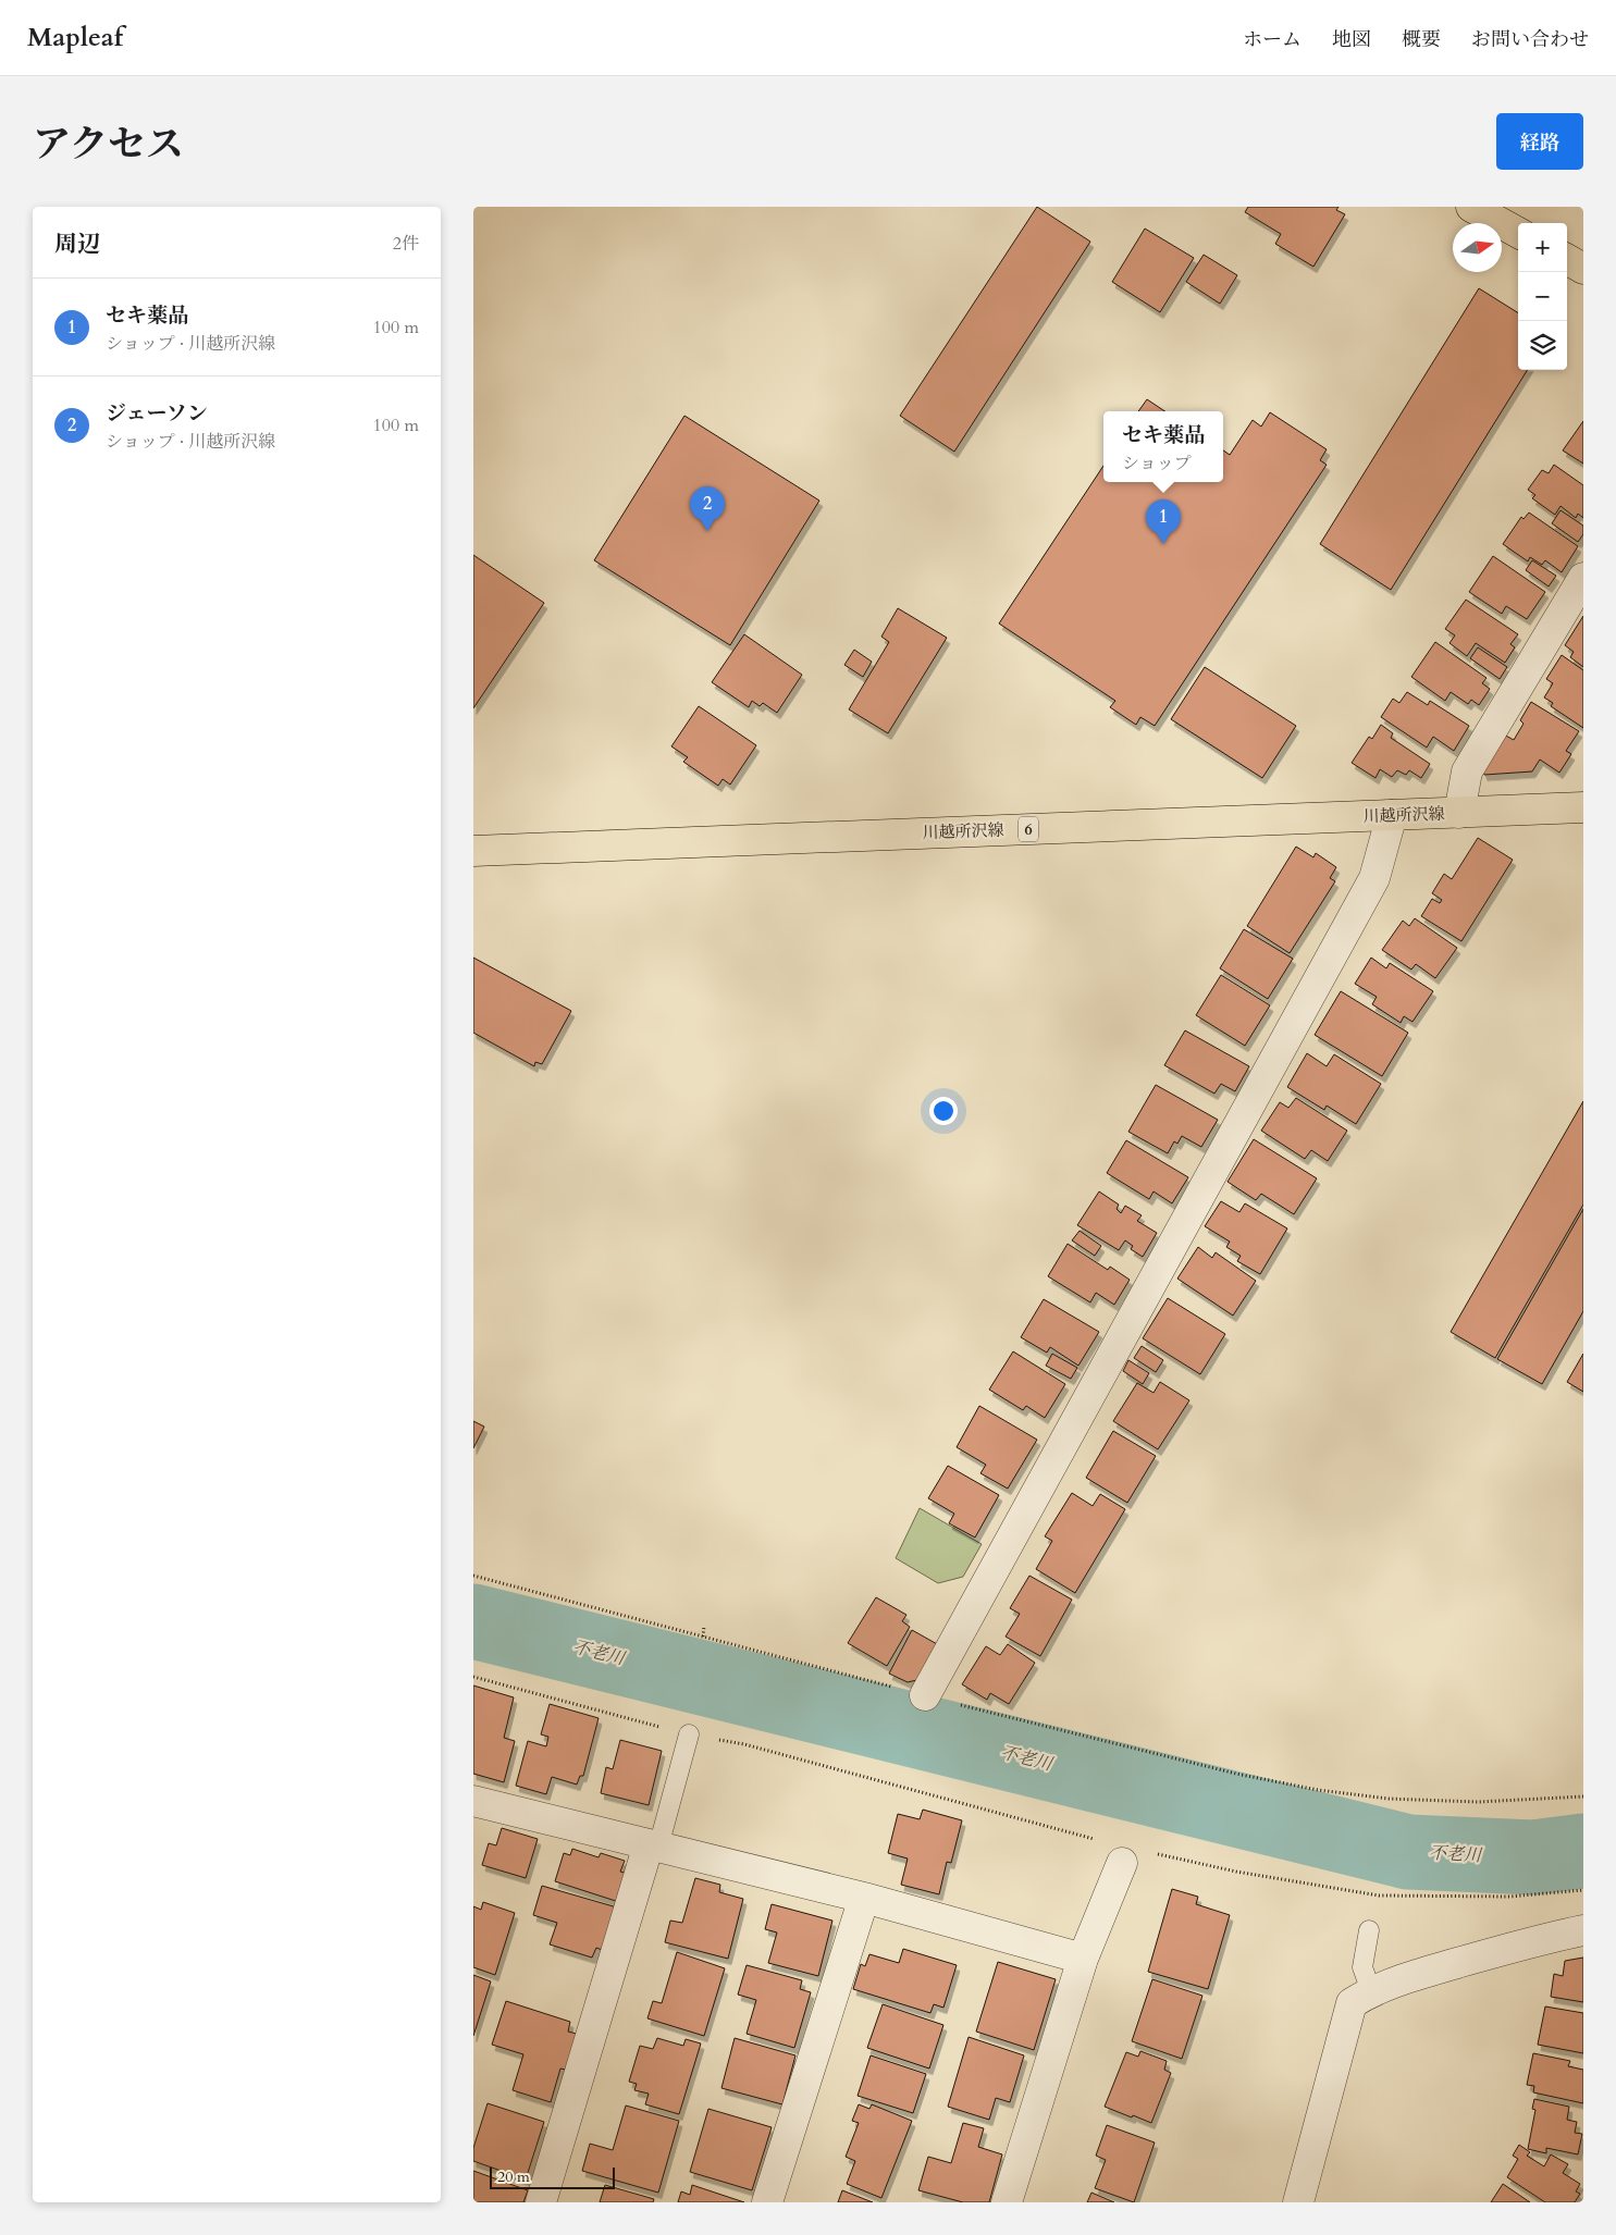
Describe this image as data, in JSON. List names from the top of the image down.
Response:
{
  "streets": {
    "main road": ["川越所沢線", "6"]
  },
  "water": ["不老川"],
  "scale_bar": "20 m",
  "north": "right",
  "page": {
    "header": "Mapleaf",
    "nav": [
      "ホーム",
      "地図",
      "概要",
      "お問い合わせ"
    ],
    "title": "アクセス",
    "buttons": "経路",
    "heading": ["周辺", "2件"],
    "map_buttons": ["+", "−"],
    "list": [
      {
        "mark": "1",
        "name": "セキ薬品",
        "note": "ショップ · 川越所沢線",
        "value": "100 m"
      },
      {
        "mark": "2",
        "name": "ジェーソン",
        "note": "ショップ · 川越所沢線",
        "value": "100 m"
      }
    ],
    "popup": ["セキ薬品", "ショップ"],
    "pins": ["2", "1"],
    "scale": "20 m"
  }
}
